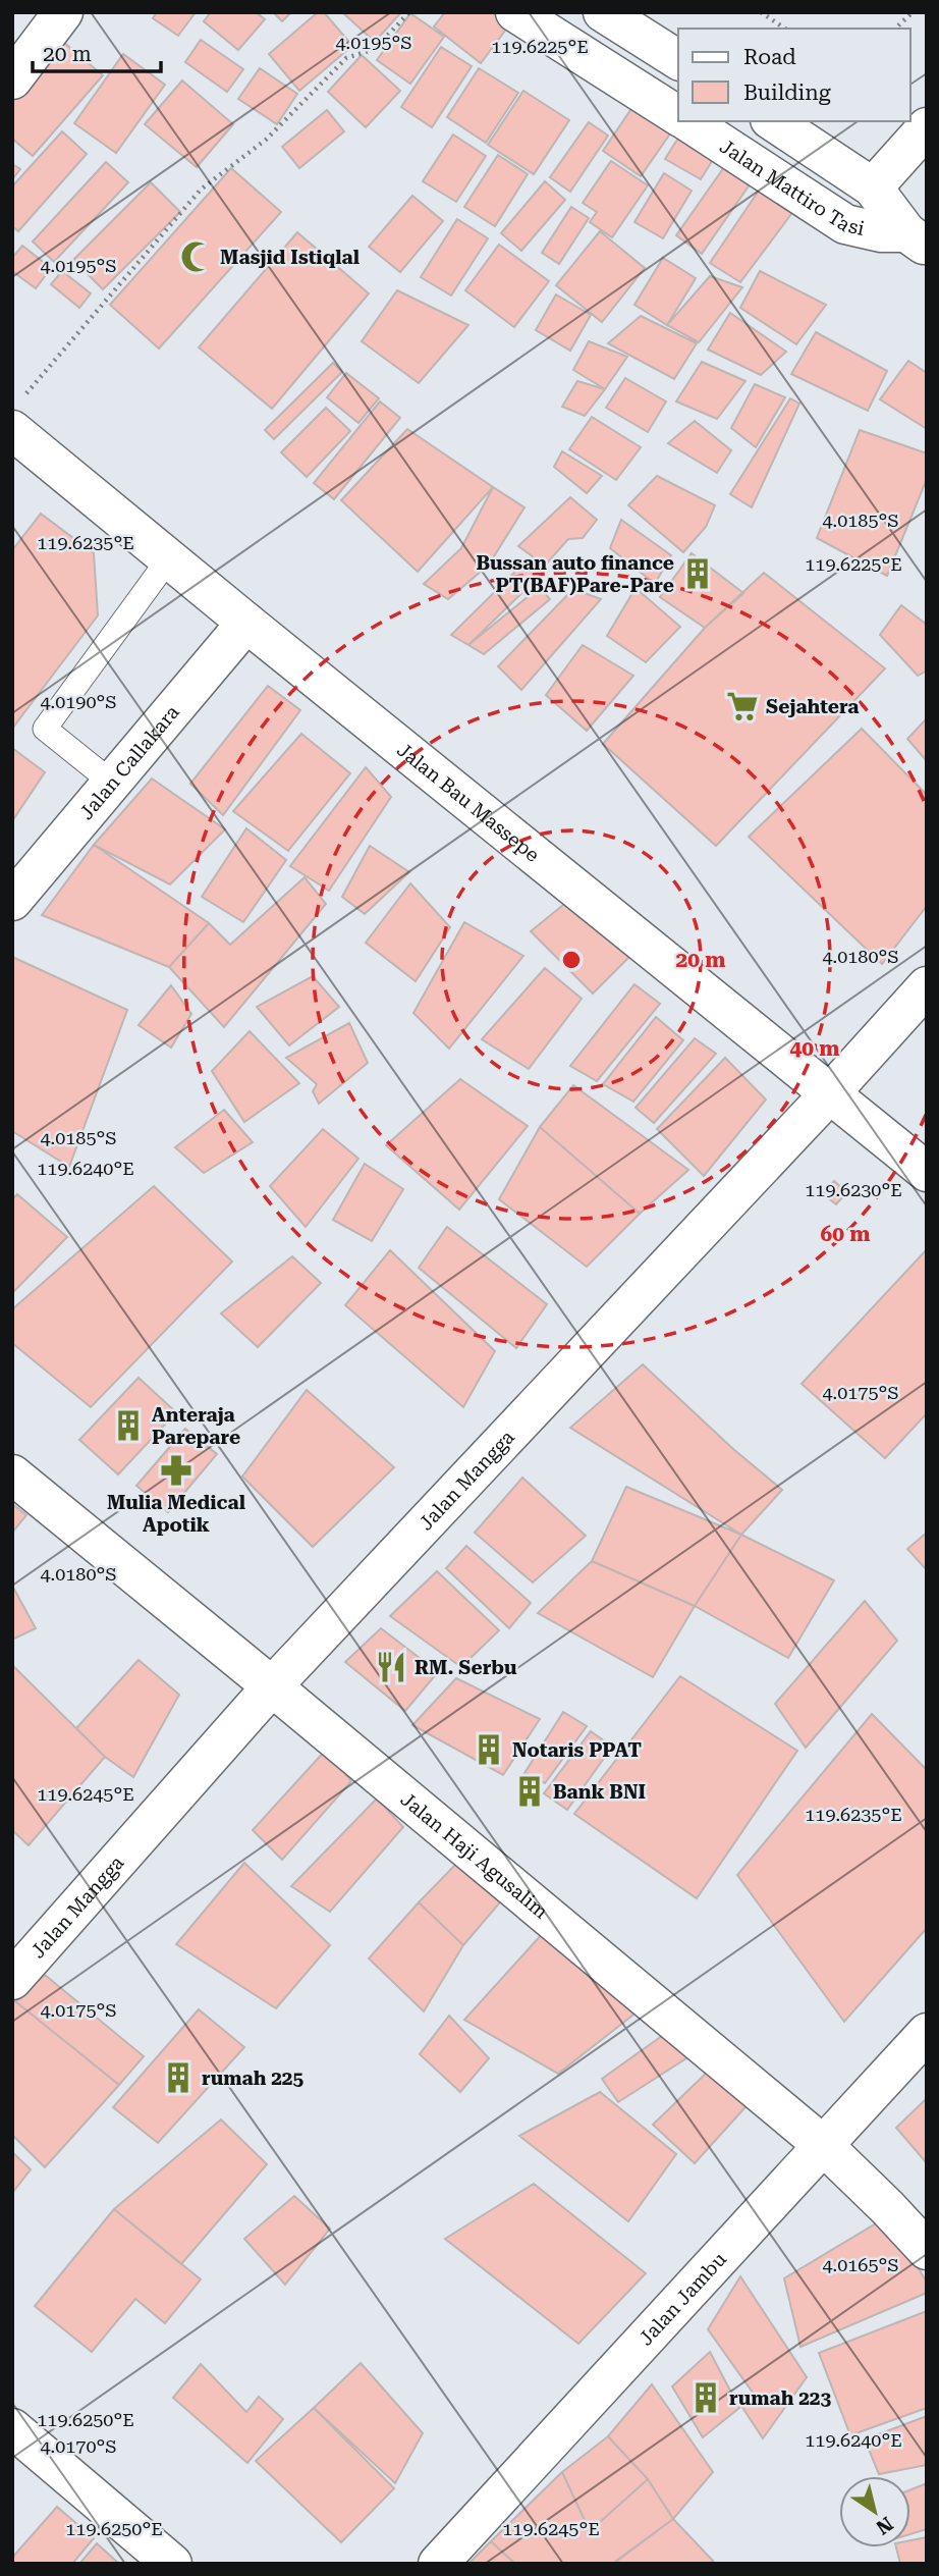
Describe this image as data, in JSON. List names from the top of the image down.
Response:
{
  "streets": {
    "main road": [
      "Jalan Mattiro Tasi",
      "Jalan Callakara",
      "Jalan Bau Massepe",
      "Jalan Mangga",
      "Jalan Haji Agusalim",
      "Jalan Jambu"
    ]
  },
  "crossings": [
    ["Jalan Callakara", "Jalan Bau Massepe"],
    ["Jalan Bau Massepe", "Jalan Mangga"],
    ["Jalan Mangga", "Jalan Haji Agusalim"],
    ["Jalan Haji Agusalim", "Jalan Jambu"]
  ],
  "places": {
    "mosque": ["Masjid Istiqlal"],
    "building": [
      "Bussan auto finance PT(BAF)Pare-Pare",
      "Anteraja Parepare",
      "Notaris PPAT",
      "Bank BNI",
      "rumah 225",
      "rumah 223"
    ],
    "supermarket": ["Sejahtera"],
    "pharmacy": ["Mulia Medical Apotik"],
    "restaurant": ["RM. Serbu"]
  },
  "legend": ["Road", "Building"],
  "scale_bar": "20 m",
  "north": "bottom right",
  "coordinates": [
    "4.0195°S",
    "119.6225°E",
    "4.0185°S",
    "119.6235°E",
    "4.0190°S",
    "4.0180°S",
    "119.6240°E",
    "119.6230°E",
    "4.0175°S",
    "119.6245°E",
    "4.0165°S",
    "119.6250°E",
    "4.0170°S"
  ],
  "rings": ["20 m", "40 m", "60 m"]
}
